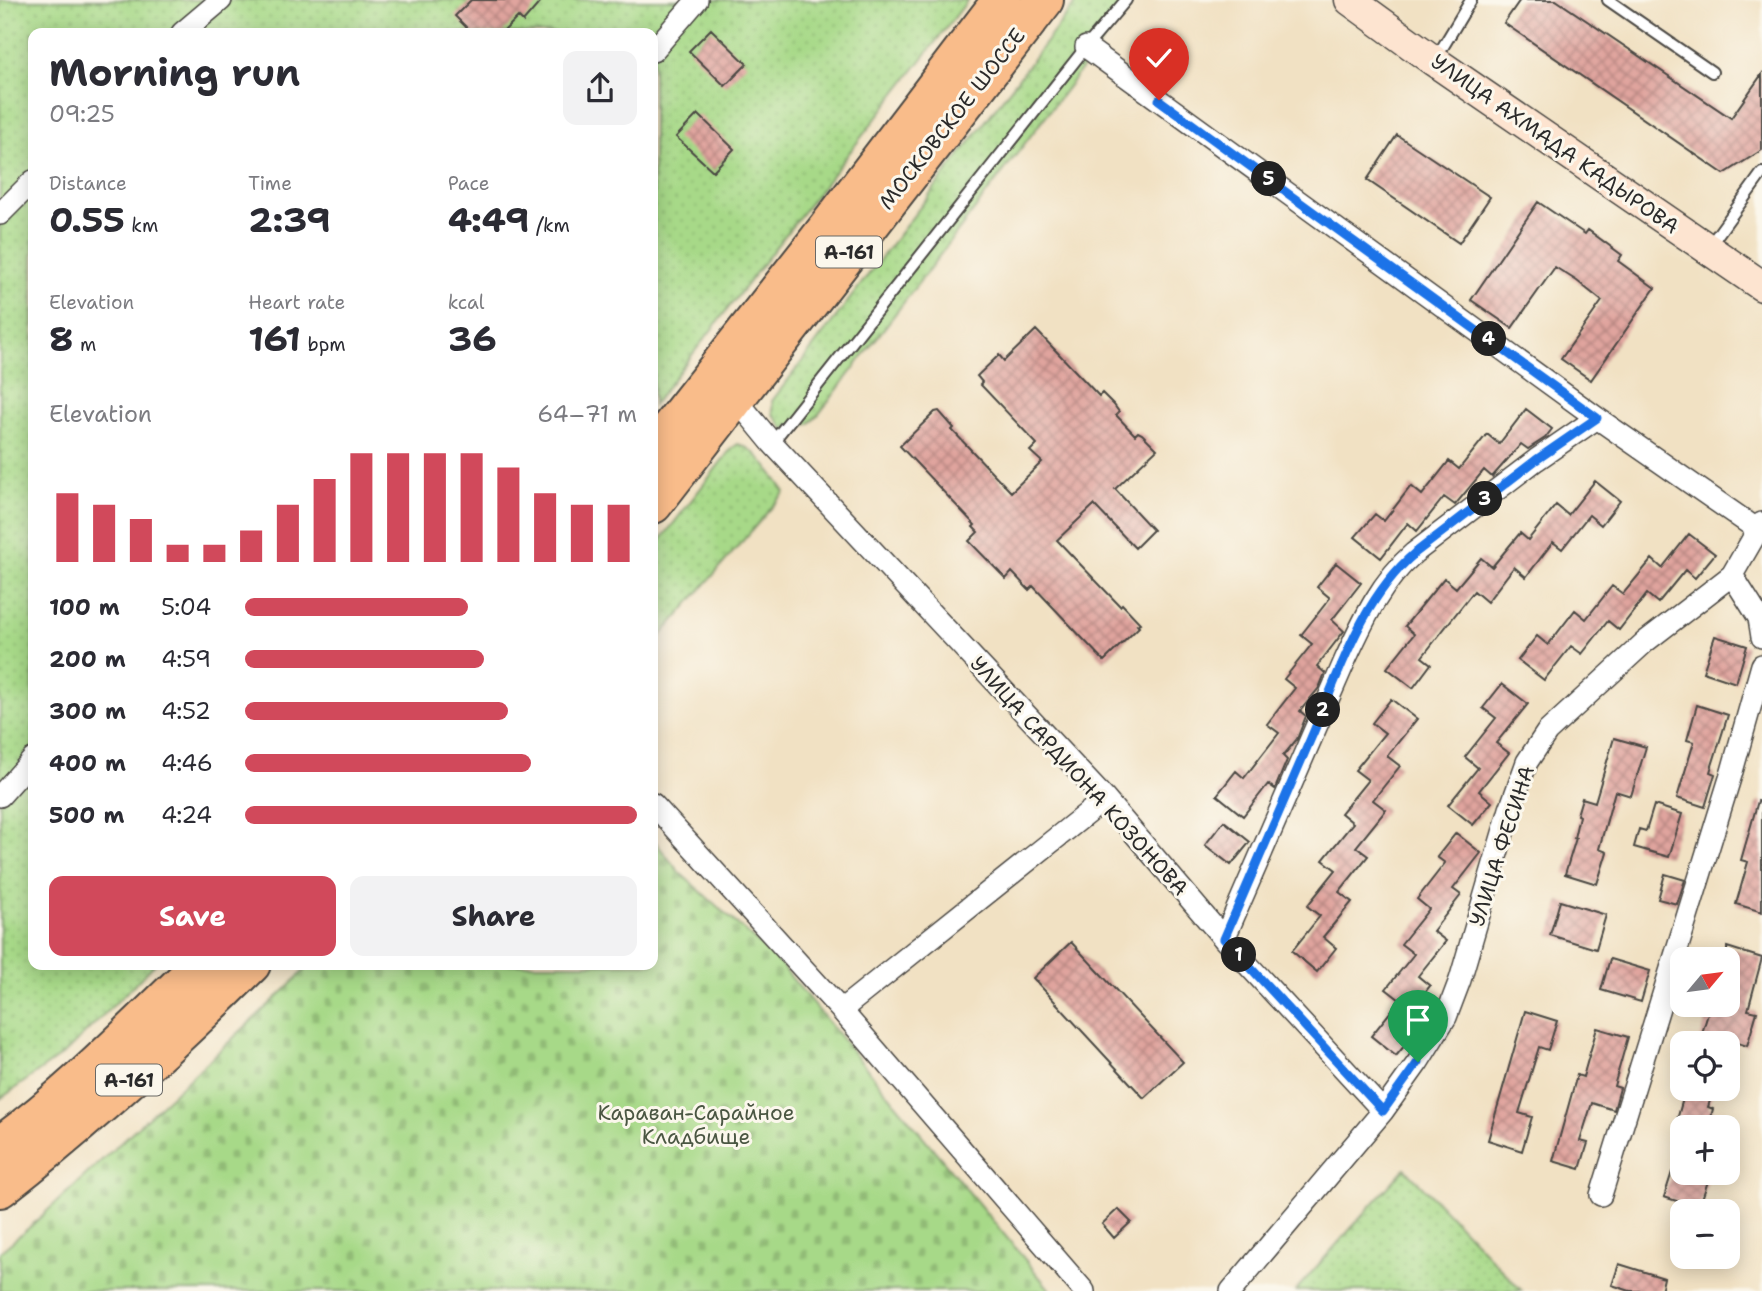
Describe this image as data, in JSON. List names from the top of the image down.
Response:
{
  "streets": {
    "highway": ["МОСКОВСКОЕ ШОССЕ", "А-161"],
    "street": ["УЛИЦА АХМАДА КАДЫРОВА", "УЛИЦА САРДИОНА КОЗОНОВА", "УЛИЦА ФЕСИНА"]
  },
  "crossings": [
    ["МОСКОВСКОЕ ШОССЕ", "УЛИЦА САРДИОНА КОЗОНОВА"],
    ["УЛИЦА САРДИОНА КОЗОНОВА", "УЛИЦА ФЕСИНА"]
  ],
  "parks": ["Караван-Сарайное Кладбище"],
  "north": "top right",
  "page": {
    "heading": ["Morning run", "09:25"],
    "stats": [
      ["Distance", "0.55 km"],
      ["Time", "2:39"],
      ["Pace", "4:49 /km"],
      ["Elevation", "8 m"],
      ["Heart rate", "161 bpm"],
      ["kcal", "36"]
    ],
    "pins": [
      "5",
      "4",
      "3",
      "2",
      "1"
    ],
    "chart": ["Elevation", "64–71 m"],
    "list": [
      {
        "name": "100 m",
        "note": "5:04"
      },
      {
        "name": "200 m",
        "note": "4:59"
      },
      {
        "name": "300 m",
        "note": "4:52"
      },
      {
        "name": "400 m",
        "note": "4:46"
      },
      {
        "name": "500 m",
        "note": "4:24"
      }
    ],
    "buttons": ["Save", "Share"],
    "map_buttons": ["+", "−"]
  }
}
